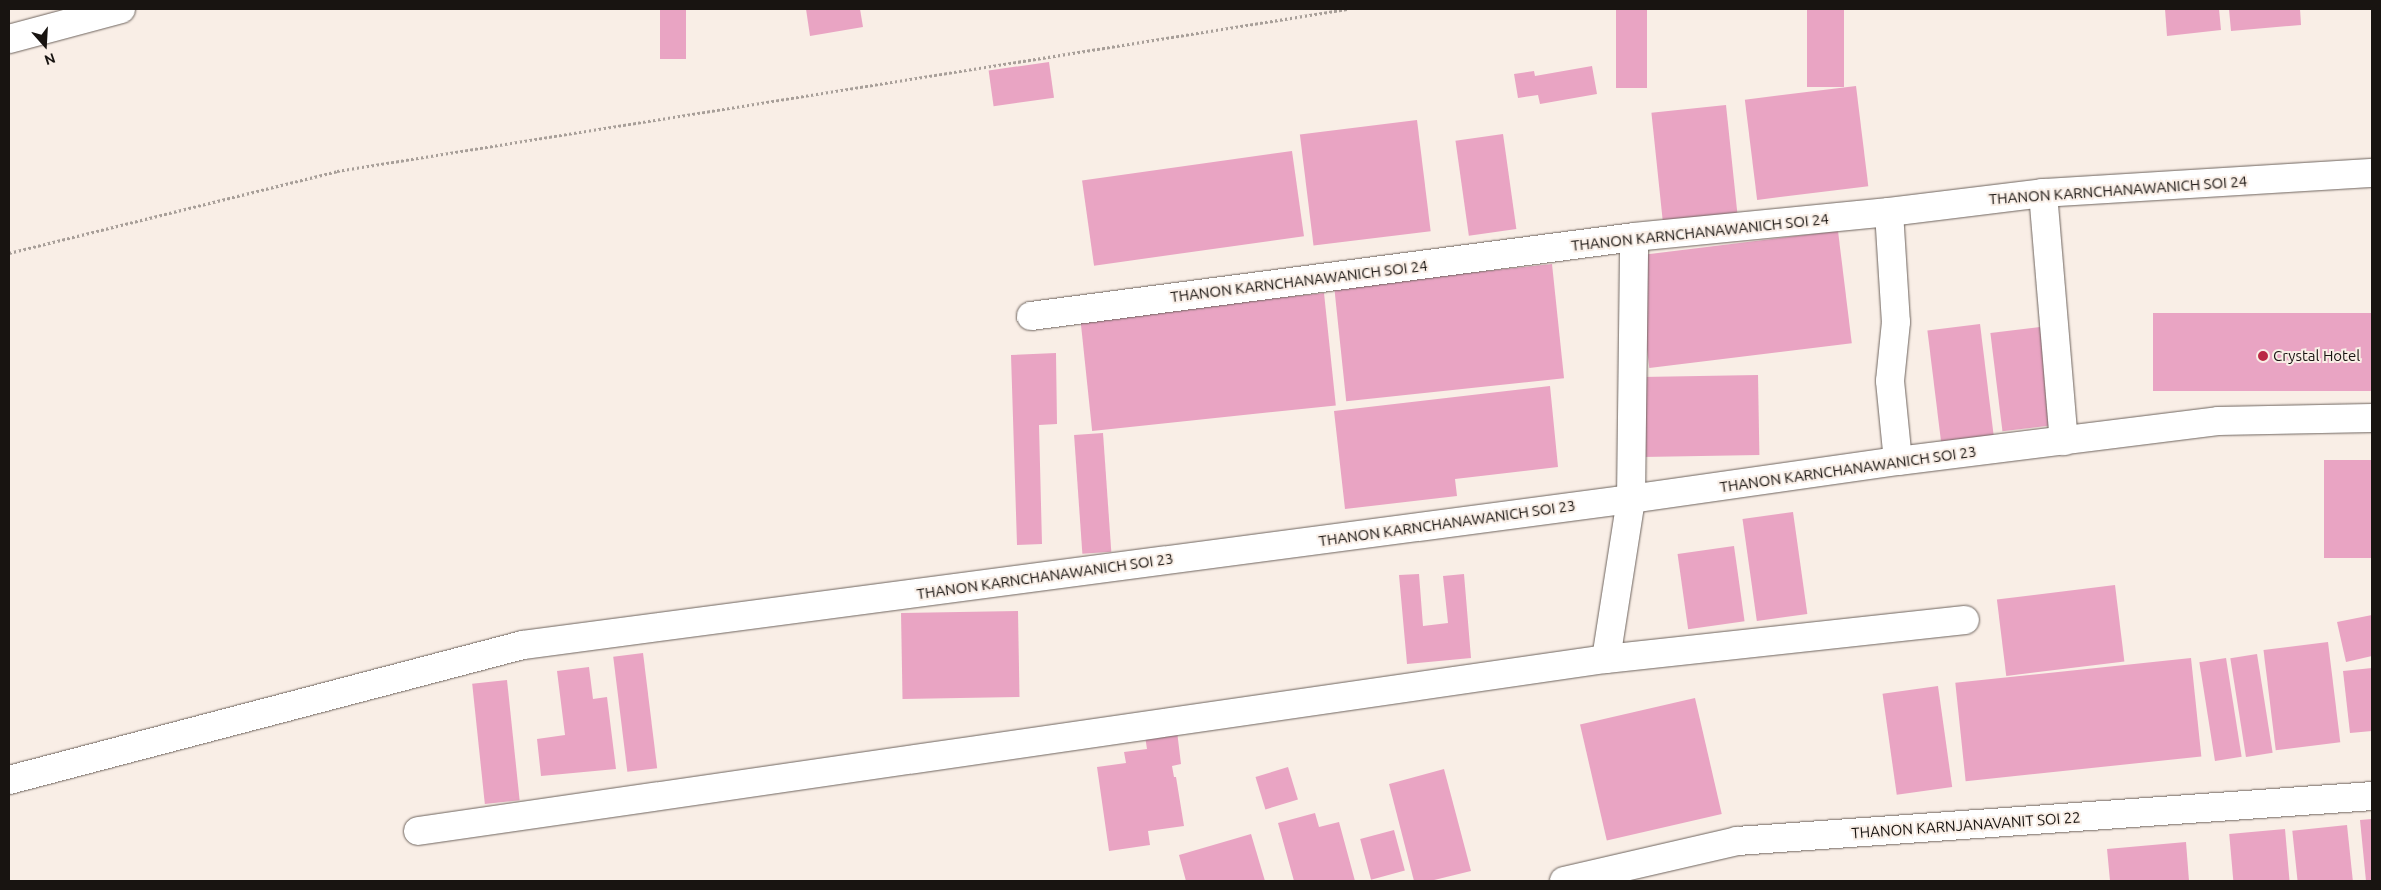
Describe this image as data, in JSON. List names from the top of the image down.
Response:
{
  "streets": {
    "street": ["THANON KARNCHANAWANICH SOI 24", "THANON KARNCHANAWANICH SOI 23", "THANON KARNJANAVANIT SOI 22"]
  },
  "places": ["Crystal Hotel"],
  "north": "bottom"
}
